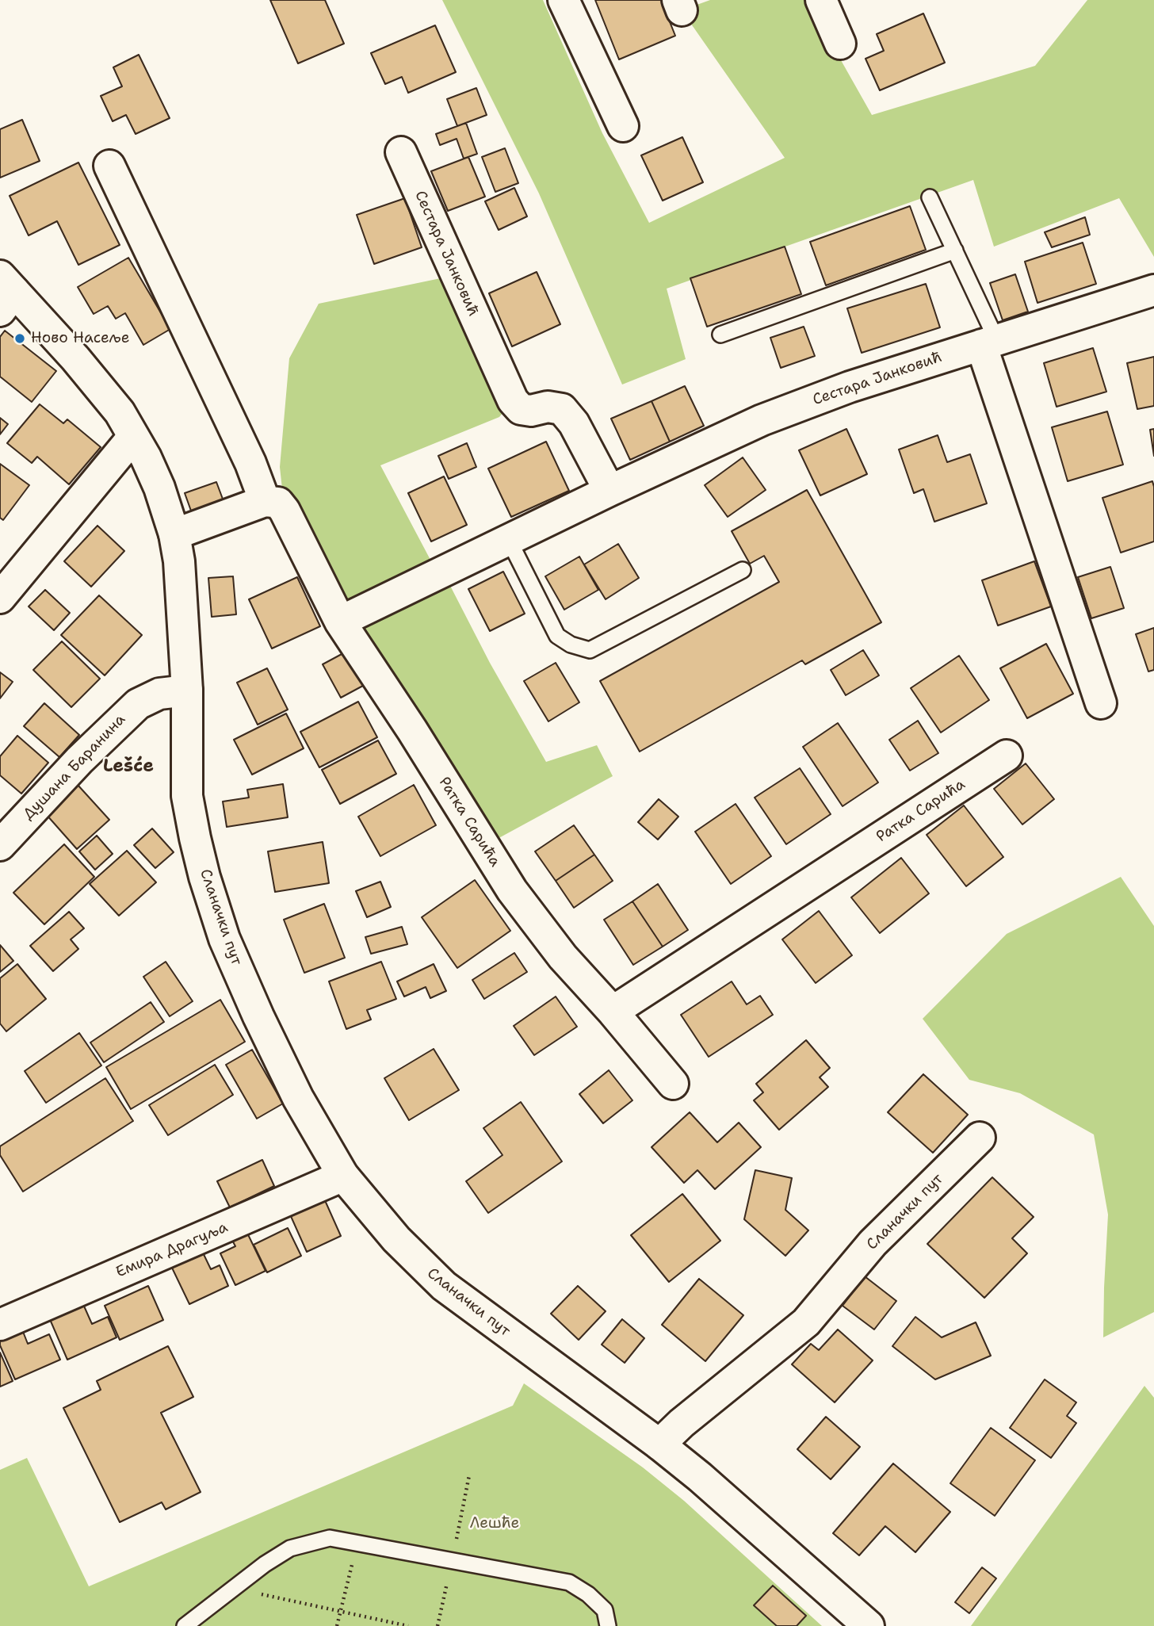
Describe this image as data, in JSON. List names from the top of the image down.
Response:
{
  "streets": {
    "street": [
      "Сестара Јанковић",
      "Душана Баранина",
      "Ратка Сарића",
      "Сланачки пут",
      "Емира Драгуља"
    ]
  },
  "crossings": [
    ["Сестара Јанковић", "Ратка Сарића"],
    ["Душана Баранина", "Сланачки пут"],
    ["Сланачки пут", "Емира Драгуља"]
  ],
  "districts": ["Lešće"],
  "parks": ["Лешће"],
  "places": ["Ново Насеље"]
}
